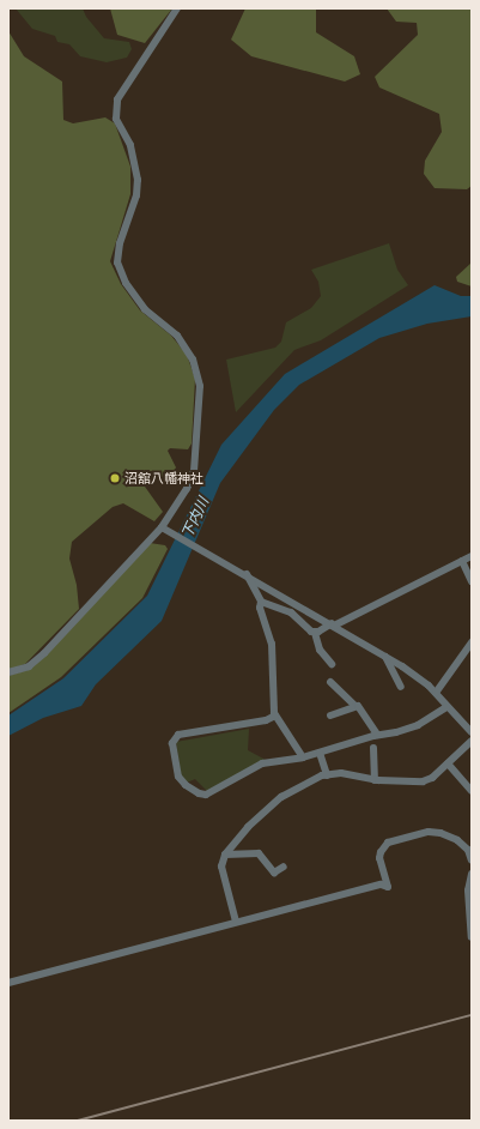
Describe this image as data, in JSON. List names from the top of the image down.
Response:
{
  "water": ["下内川"],
  "places": ["沼舘八幡神社"]
}
